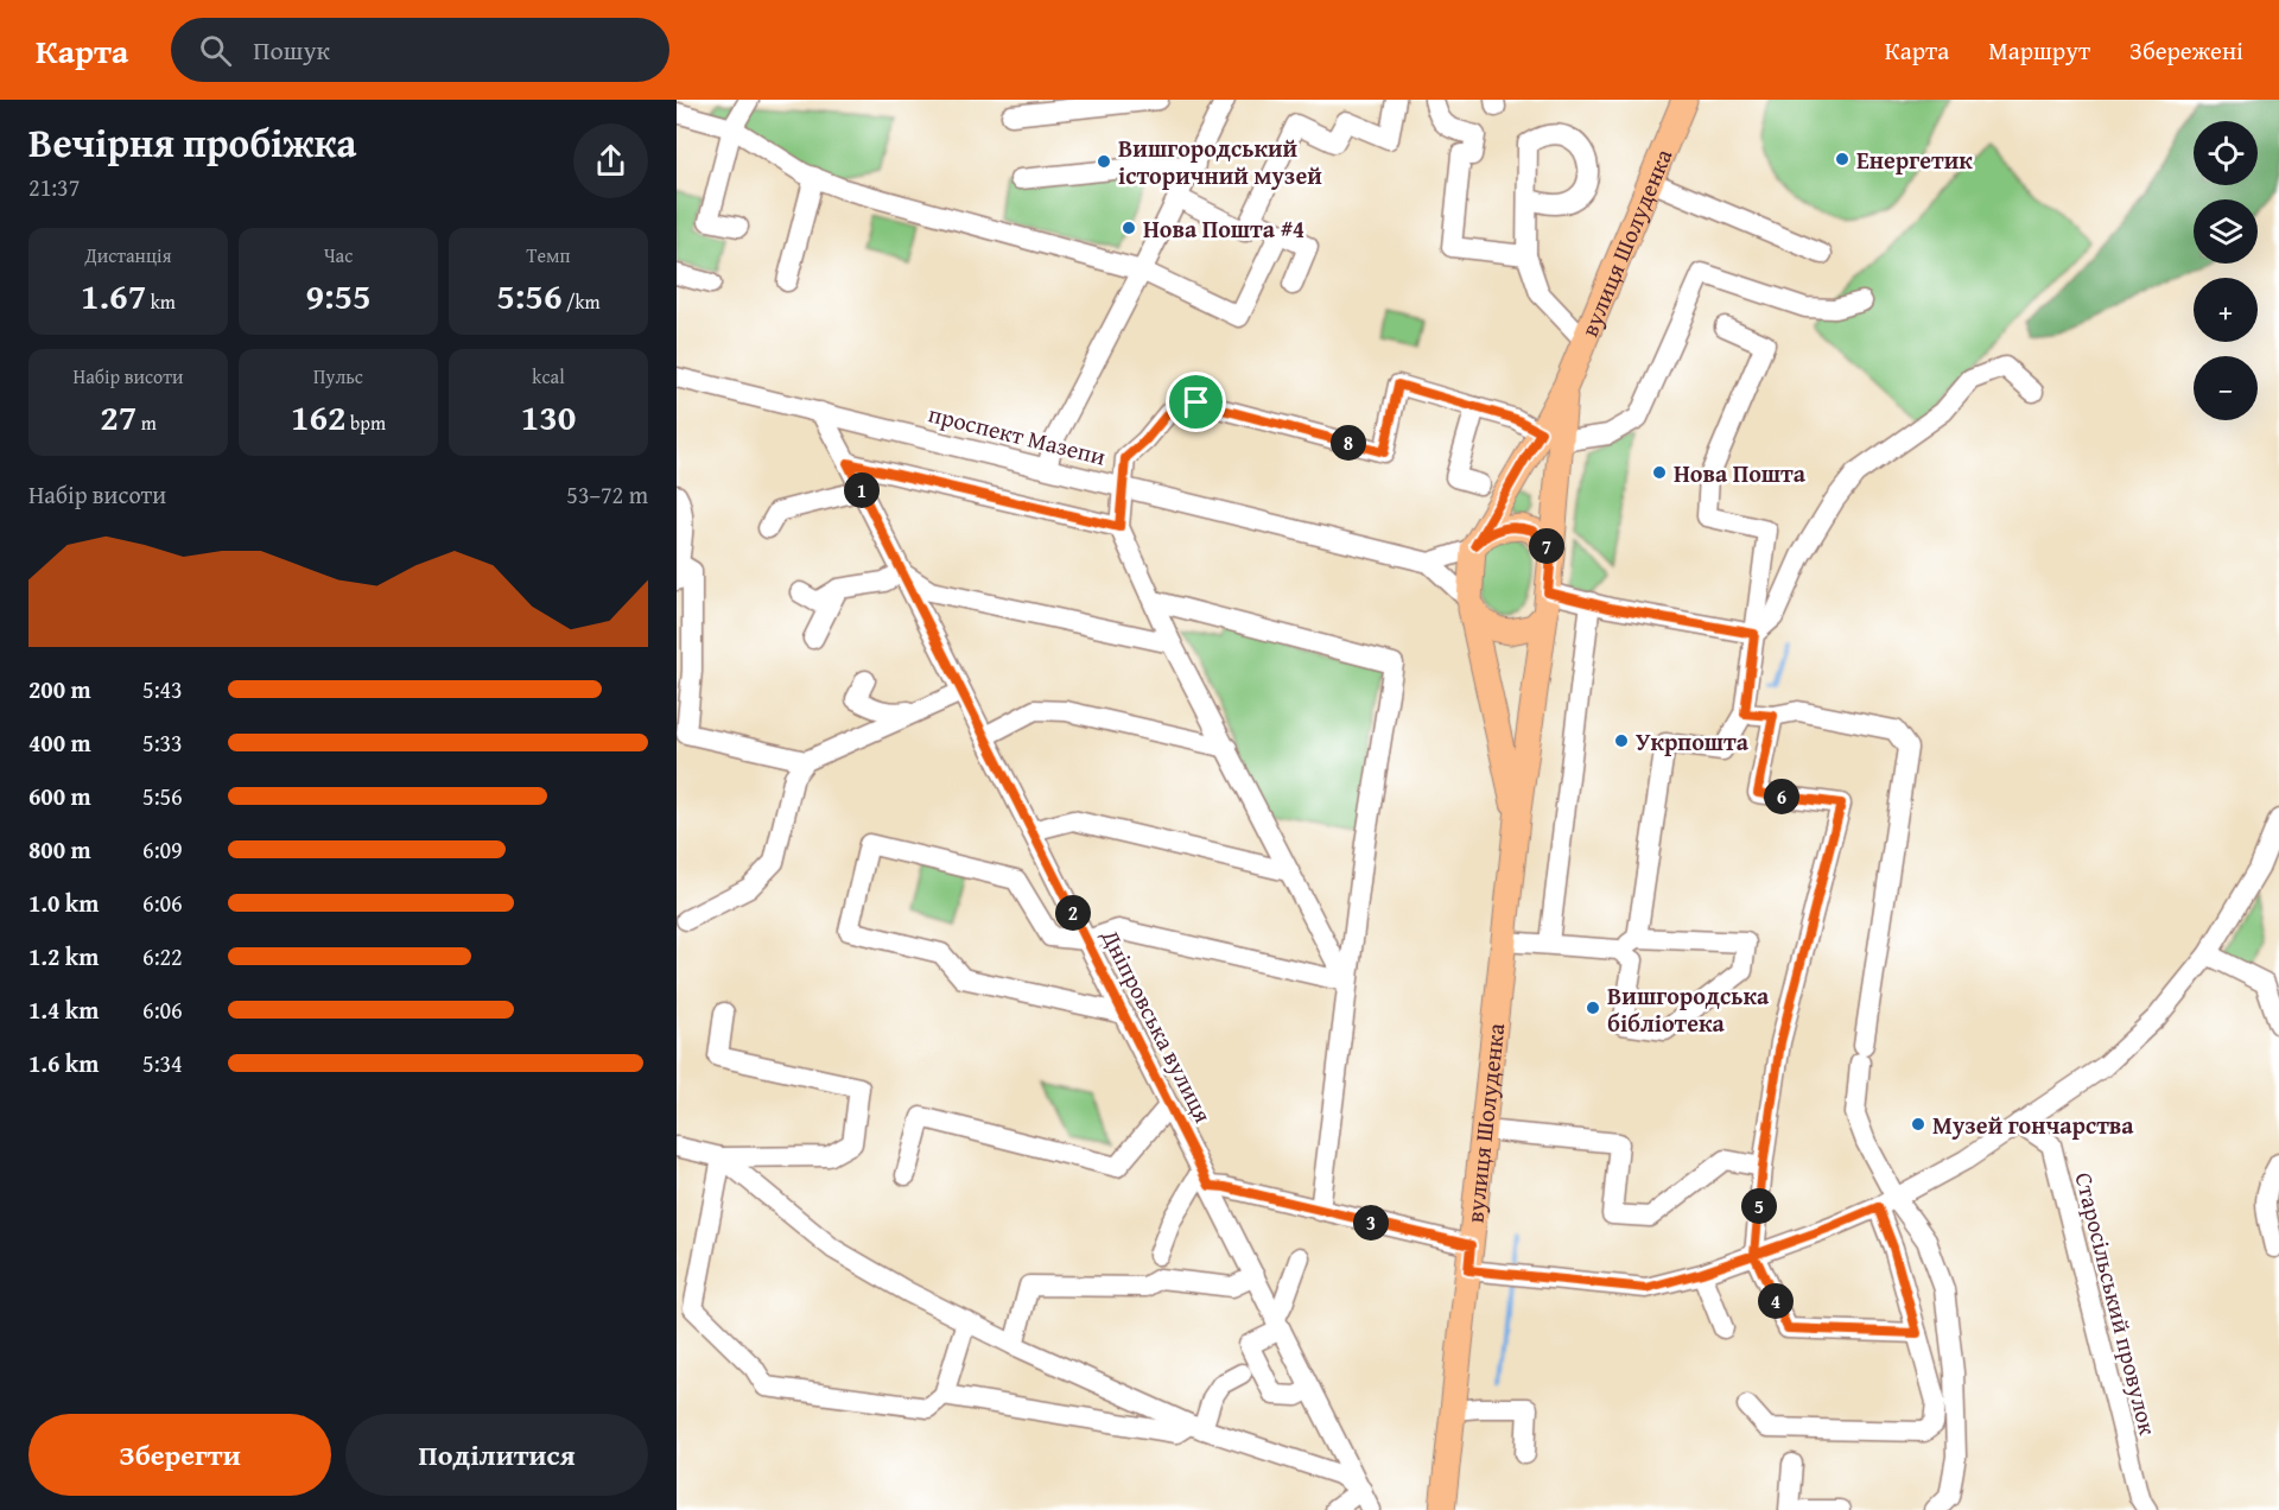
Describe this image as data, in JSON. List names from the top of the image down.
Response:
{
  "streets": {
    "main road": ["вулиця Шолуденка"],
    "street": ["проспект Мазепи", "Дніпровська вулиця", "Старосільський провулок"]
  },
  "crossings": [
    ["вулиця Шолуденка", "проспект Мазепи"],
    ["проспект Мазепи", "Дніпровська вулиця"]
  ],
  "places": [
    "Енергетик",
    "Вишгородський історичний музей",
    "Нова Пошта #4",
    "Нова Пошта",
    "Укрпошта",
    "Вишгородська бібліотека",
    "Музей гончарства"
  ],
  "page": {
    "header": "Карта",
    "search": "Пошук",
    "nav": ["Карта", "Маршрут", "Збережені"],
    "heading": ["Вечірня пробіжка", "21:37"],
    "map_buttons": ["+", "−"],
    "stats": [
      ["Дистанція", "1.67 km"],
      ["Час", "9:55"],
      ["Темп", "5:56 /km"],
      ["Набір висоти", "27 m"],
      ["Пульс", "162 bpm"],
      ["kcal", "130"]
    ],
    "pins": [
      "8",
      "1",
      "7",
      "6",
      "2",
      "5",
      "3",
      "4"
    ],
    "chart": ["Набір висоти", "53–72 m"],
    "list": [
      {
        "name": "200 m",
        "note": "5:43"
      },
      {
        "name": "400 m",
        "note": "5:33"
      },
      {
        "name": "600 m",
        "note": "5:56"
      },
      {
        "name": "800 m",
        "note": "6:09"
      },
      {
        "name": "1.0 km",
        "note": "6:06"
      },
      {
        "name": "1.2 km",
        "note": "6:22"
      },
      {
        "name": "1.4 km",
        "note": "6:06"
      },
      {
        "name": "1.6 km",
        "note": "5:34"
      }
    ],
    "buttons": ["Зберегти", "Поділитися"]
  }
}
